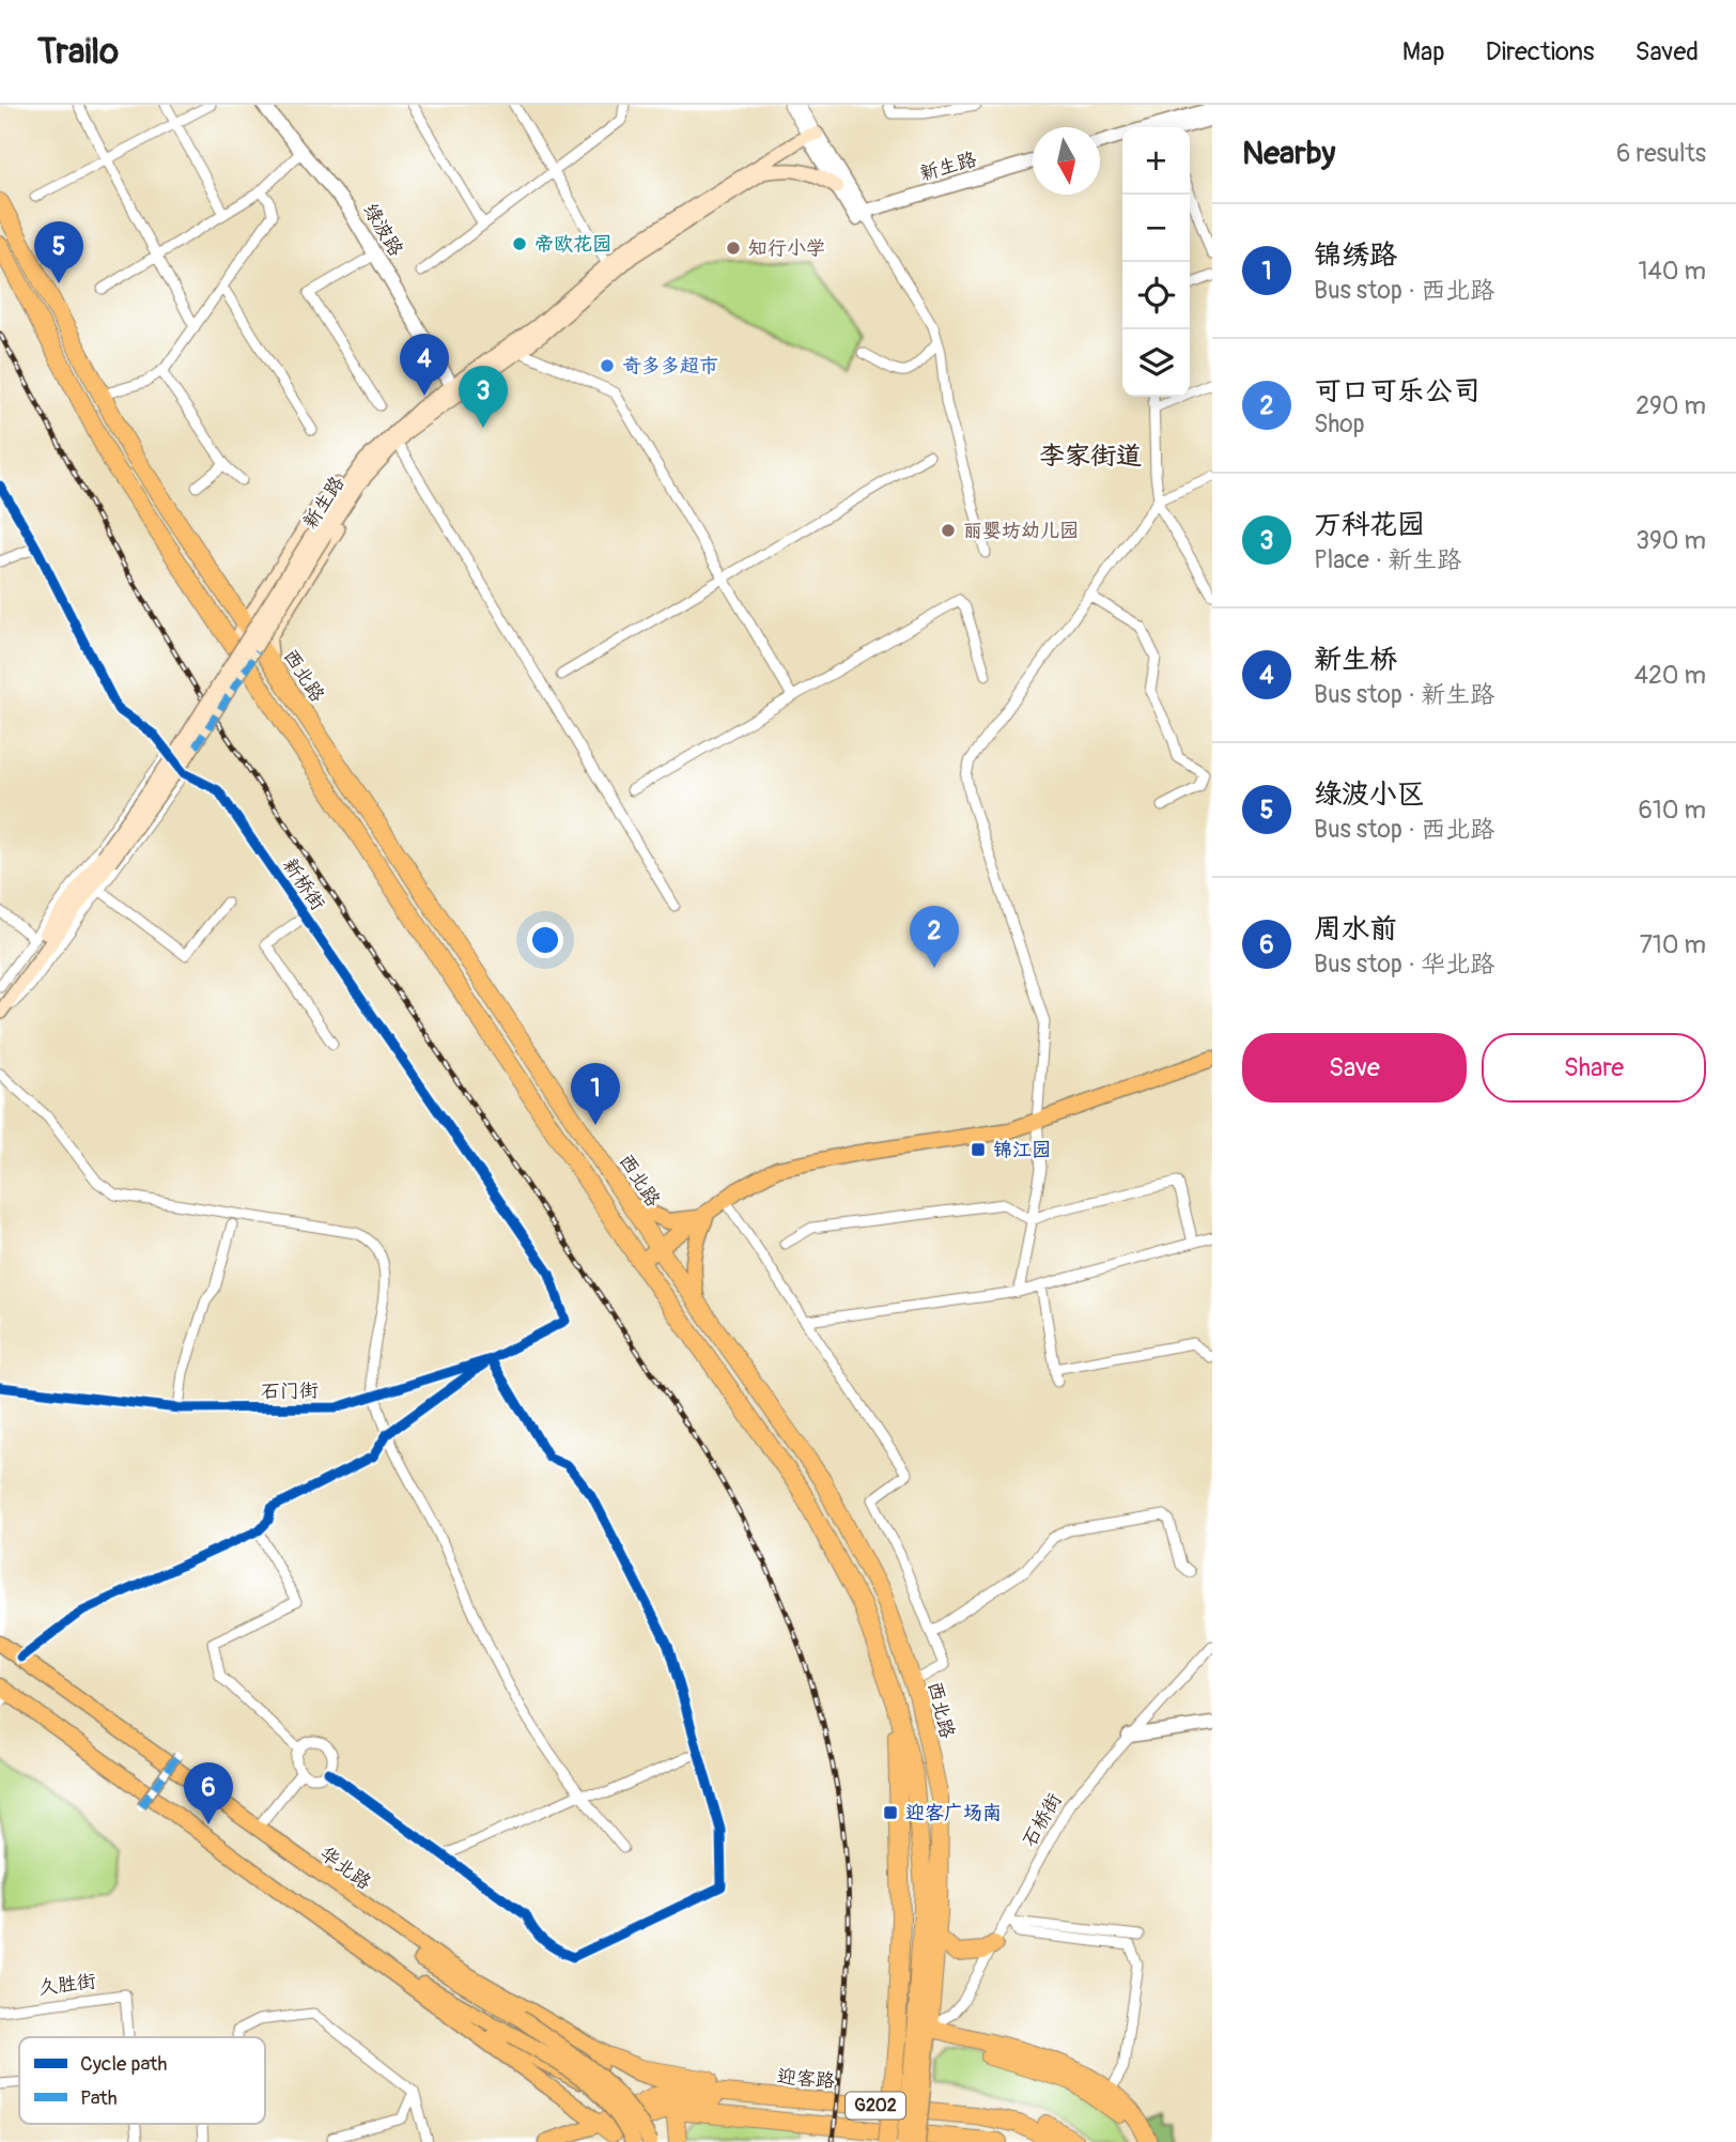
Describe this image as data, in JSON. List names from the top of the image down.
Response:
{
  "streets": {
    "highway": ["西北路", "迎客路", "G202"],
    "main road": ["新生路", "华北路"],
    "street": [
      "绿波路",
      "新桥街",
      "石门街",
      "石桥街",
      "久胜街"
    ]
  },
  "crossings": [
    ["新生路", "绿波路"],
    ["西北路", "石桥街"],
    ["新桥街", "石门街"],
    ["华北路", "迎客路"]
  ],
  "districts": ["李家街道"],
  "places": {
    "other": [
      "帝欧花园",
      "知行小学",
      "奇多多超市",
      "丽婴坊幼儿园"
    ],
    "transit": ["锦江园", "迎客广场南"]
  },
  "legend": ["Cycle path", "Path"],
  "north": "bottom",
  "page": {
    "header": "Trailo",
    "nav": ["Map", "Directions", "Saved"],
    "heading": ["Nearby", "6 results"],
    "map_buttons": ["+", "−"],
    "list": [
      {
        "mark": "1",
        "name": "锦绣路",
        "note": "Bus stop · 西北路",
        "value": "140 m"
      },
      {
        "mark": "2",
        "name": "可口可乐公司",
        "note": "Shop",
        "value": "290 m"
      },
      {
        "mark": "3",
        "name": "万科花园",
        "note": "Place · 新生路",
        "value": "390 m"
      },
      {
        "mark": "4",
        "name": "新生桥",
        "note": "Bus stop · 新生路",
        "value": "420 m"
      },
      {
        "mark": "5",
        "name": "绿波小区",
        "note": "Bus stop · 西北路",
        "value": "610 m"
      },
      {
        "mark": "6",
        "name": "周水前",
        "note": "Bus stop · 华北路",
        "value": "710 m"
      }
    ],
    "pins": [
      "5",
      "4",
      "3",
      "2",
      "1",
      "6"
    ],
    "buttons": ["Save", "Share"]
  }
}
